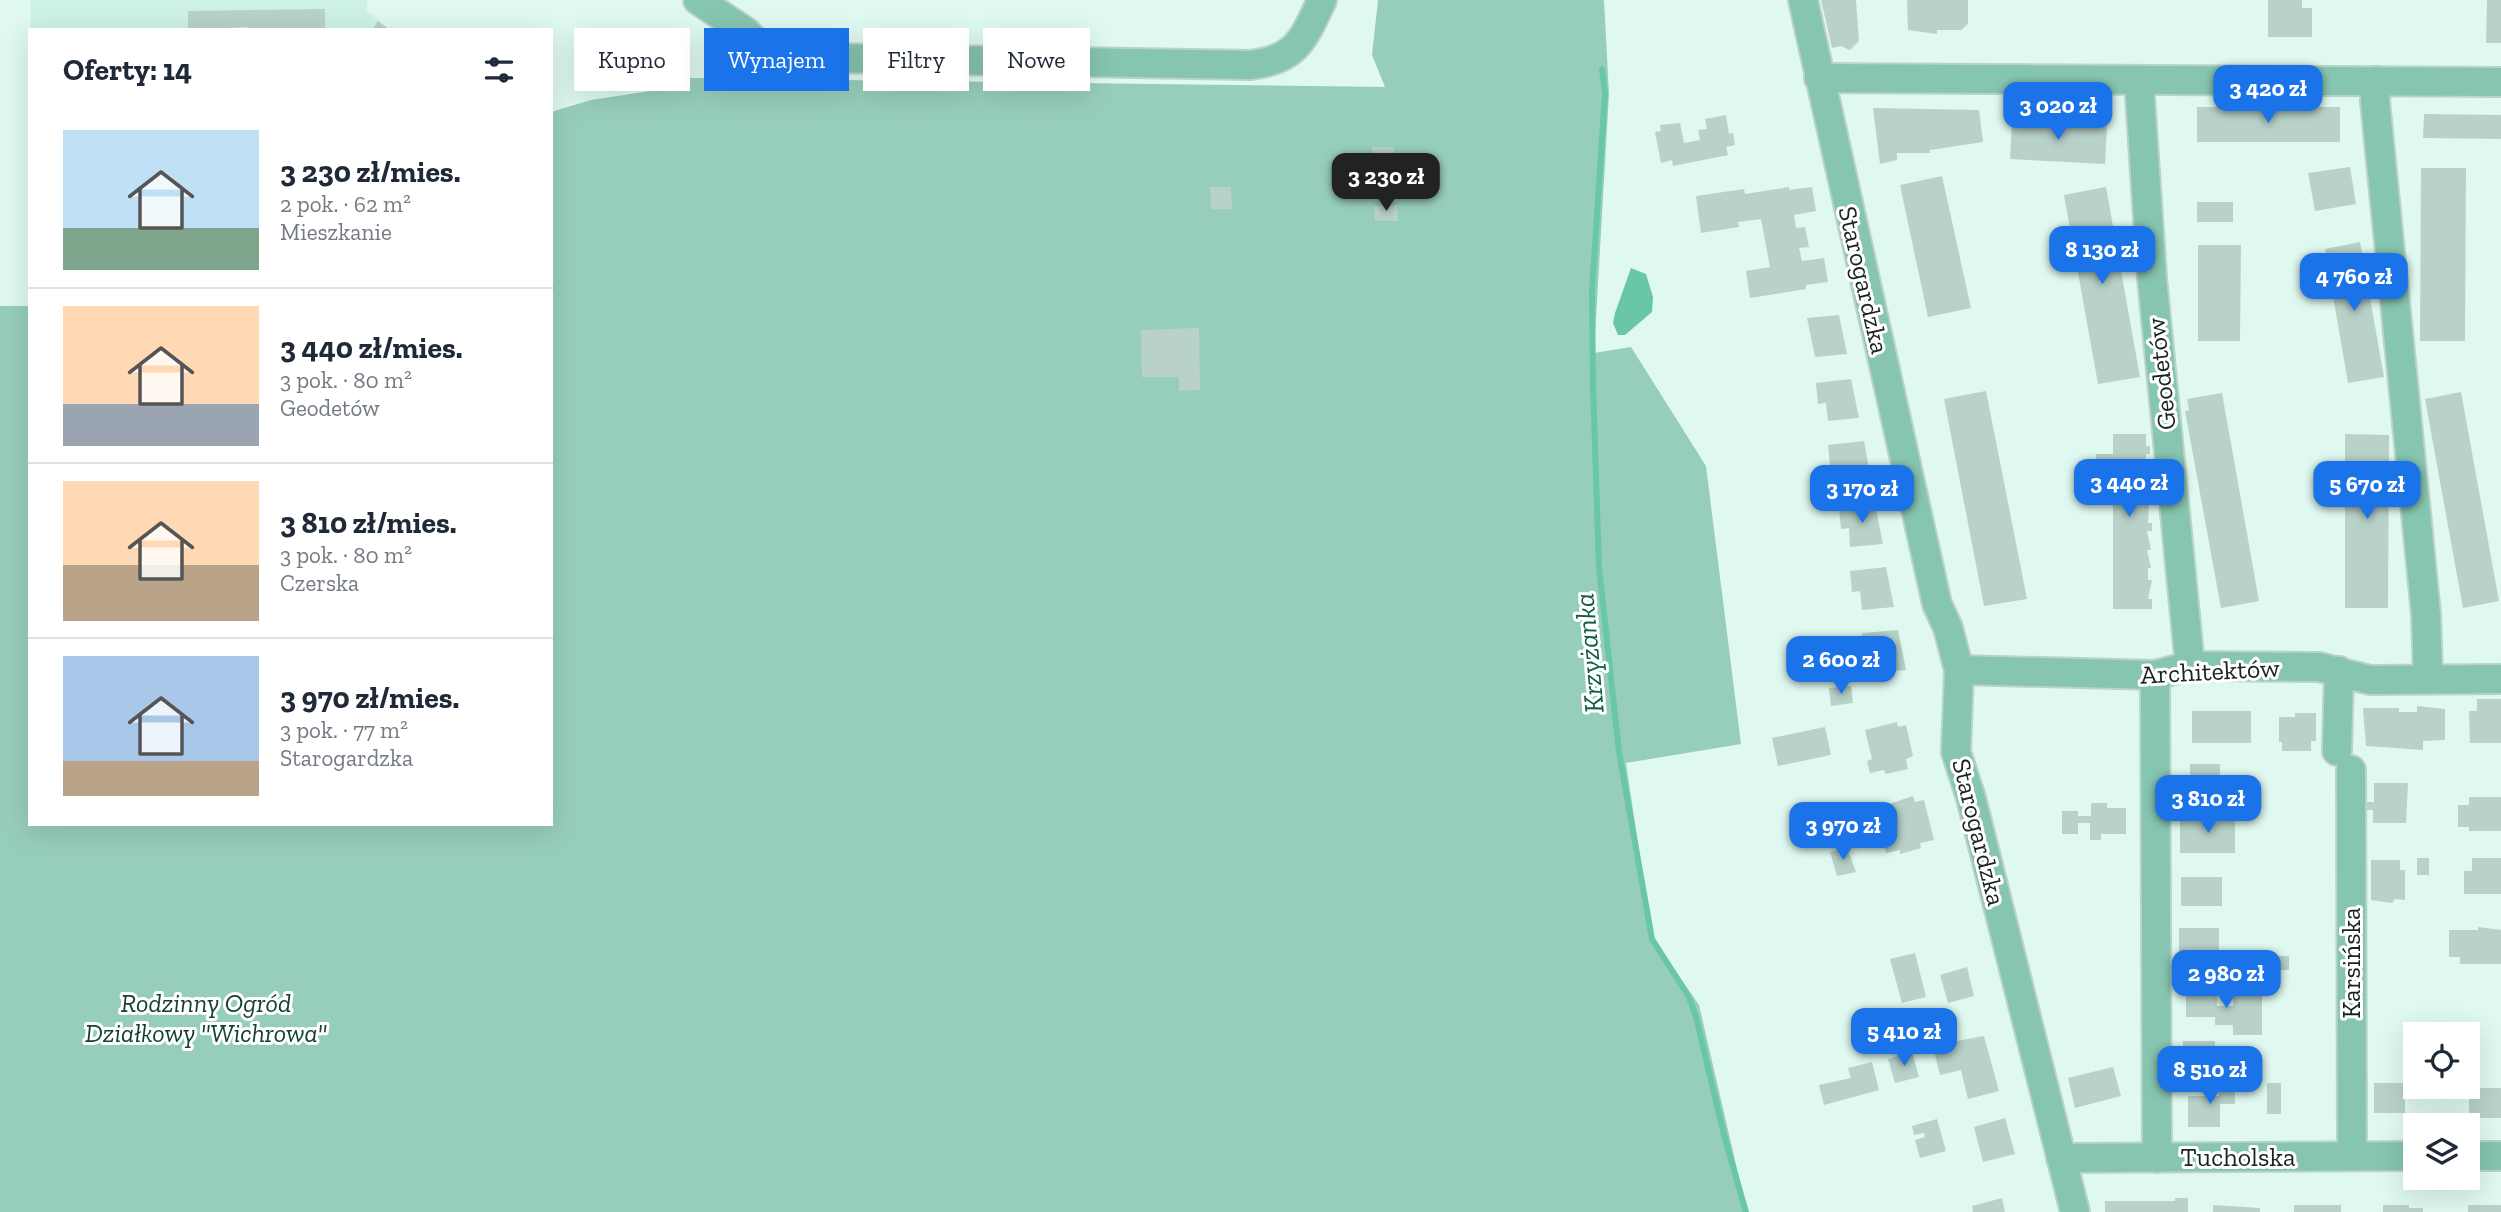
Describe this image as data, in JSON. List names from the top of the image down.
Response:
{
  "streets": {
    "street": [
      "Starogardzka",
      "Geodetów",
      "Architektów",
      "Karsińska",
      "Tucholska"
    ]
  },
  "crossings": [
    ["Starogardzka", "Architektów"],
    ["Starogardzka", "Tucholska"],
    ["Geodetów", "Architektów"],
    ["Architektów", "Karsińska"],
    ["Karsińska", "Tucholska"]
  ],
  "water": ["Krzyżanka"],
  "parks": ["Rodzinny Ogród Działkowy \"Wichrowa\""],
  "page": {
    "chip": [
      "Kupno",
      "Wynajem",
      "Filtry",
      "Nowe"
    ],
    "heading": "Oferty: 14",
    "price": [
      "3 420 zł",
      "3 020 zł",
      "3 230 zł",
      "8 130 zł",
      "4 760 zł",
      "3 440 zł",
      "5 670 zł",
      "3 170 zł",
      "2 600 zł",
      "3 810 zł",
      "3 970 zł",
      "2 980 zł",
      "5 410 zł",
      "8 510 zł"
    ],
    "list": [
      {
        "name": "3 230 zł/mies.",
        "note": "2 pok. · 62 m² · Mieszkanie"
      },
      {
        "name": "3 440 zł/mies.",
        "note": "3 pok. · 80 m² · Geodetów"
      },
      {
        "name": "3 810 zł/mies.",
        "note": "3 pok. · 80 m² · Czerska"
      },
      {
        "name": "3 970 zł/mies.",
        "note": "3 pok. · 77 m² · Starogardzka"
      }
    ]
  }
}
